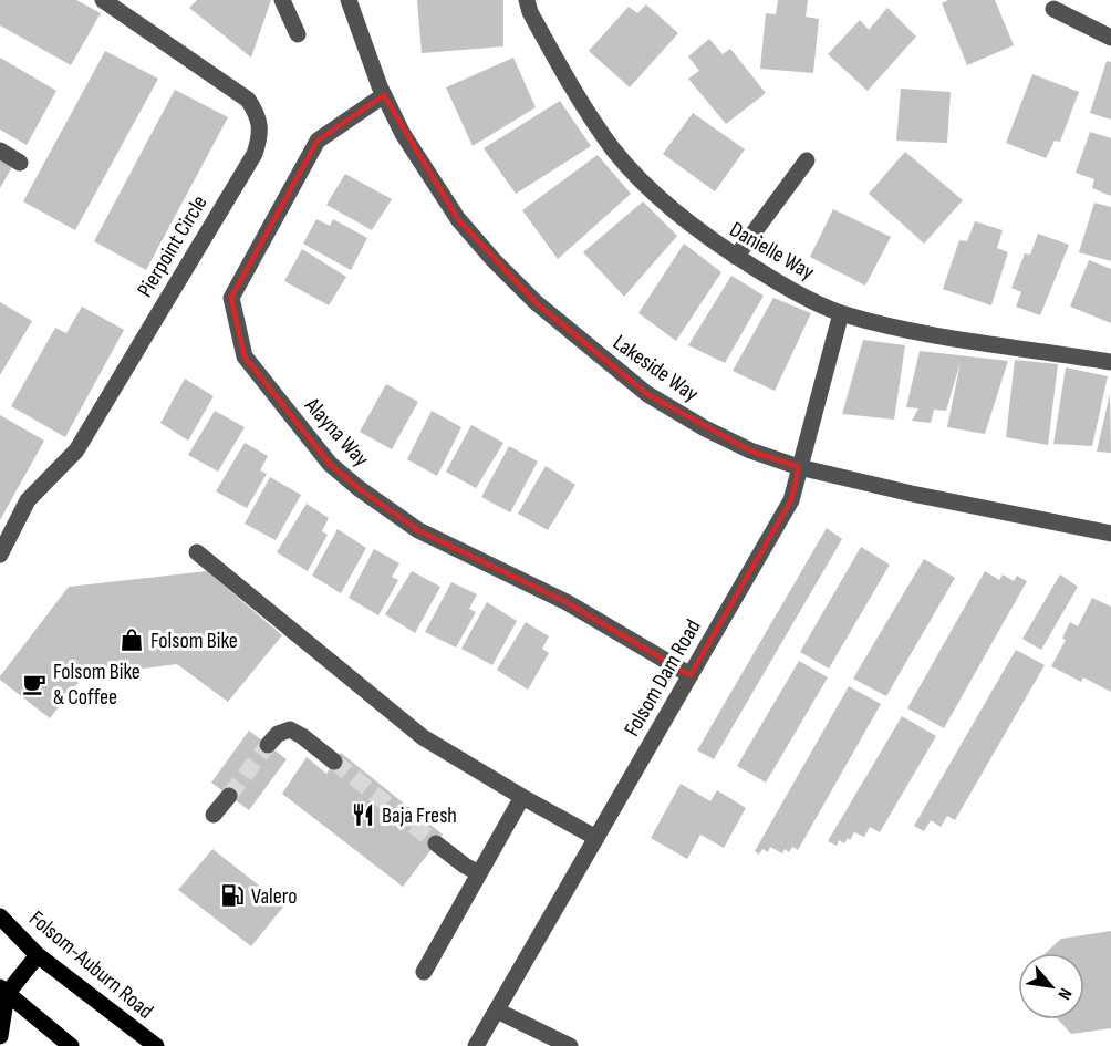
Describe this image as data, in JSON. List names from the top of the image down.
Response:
{
  "streets": {
    "main road": ["Folsom-Auburn Road"],
    "street": [
      "Pierpoint Circle",
      "Danielle Way",
      "Lakeside Way",
      "Alayna Way",
      "Folsom Dam Road"
    ]
  },
  "crossings": [
    ["Danielle Way", "Folsom Dam Road"],
    ["Lakeside Way", "Alayna Way"],
    ["Lakeside Way", "Folsom Dam Road"],
    ["Alayna Way", "Folsom Dam Road"]
  ],
  "places": {
    "shop": ["Folsom Bike"],
    "cafe": ["Folsom Bike & Coffee"],
    "restaurant": ["Baja Fresh"],
    "fuel station": ["Valero"]
  },
  "north": "bottom right"
}
